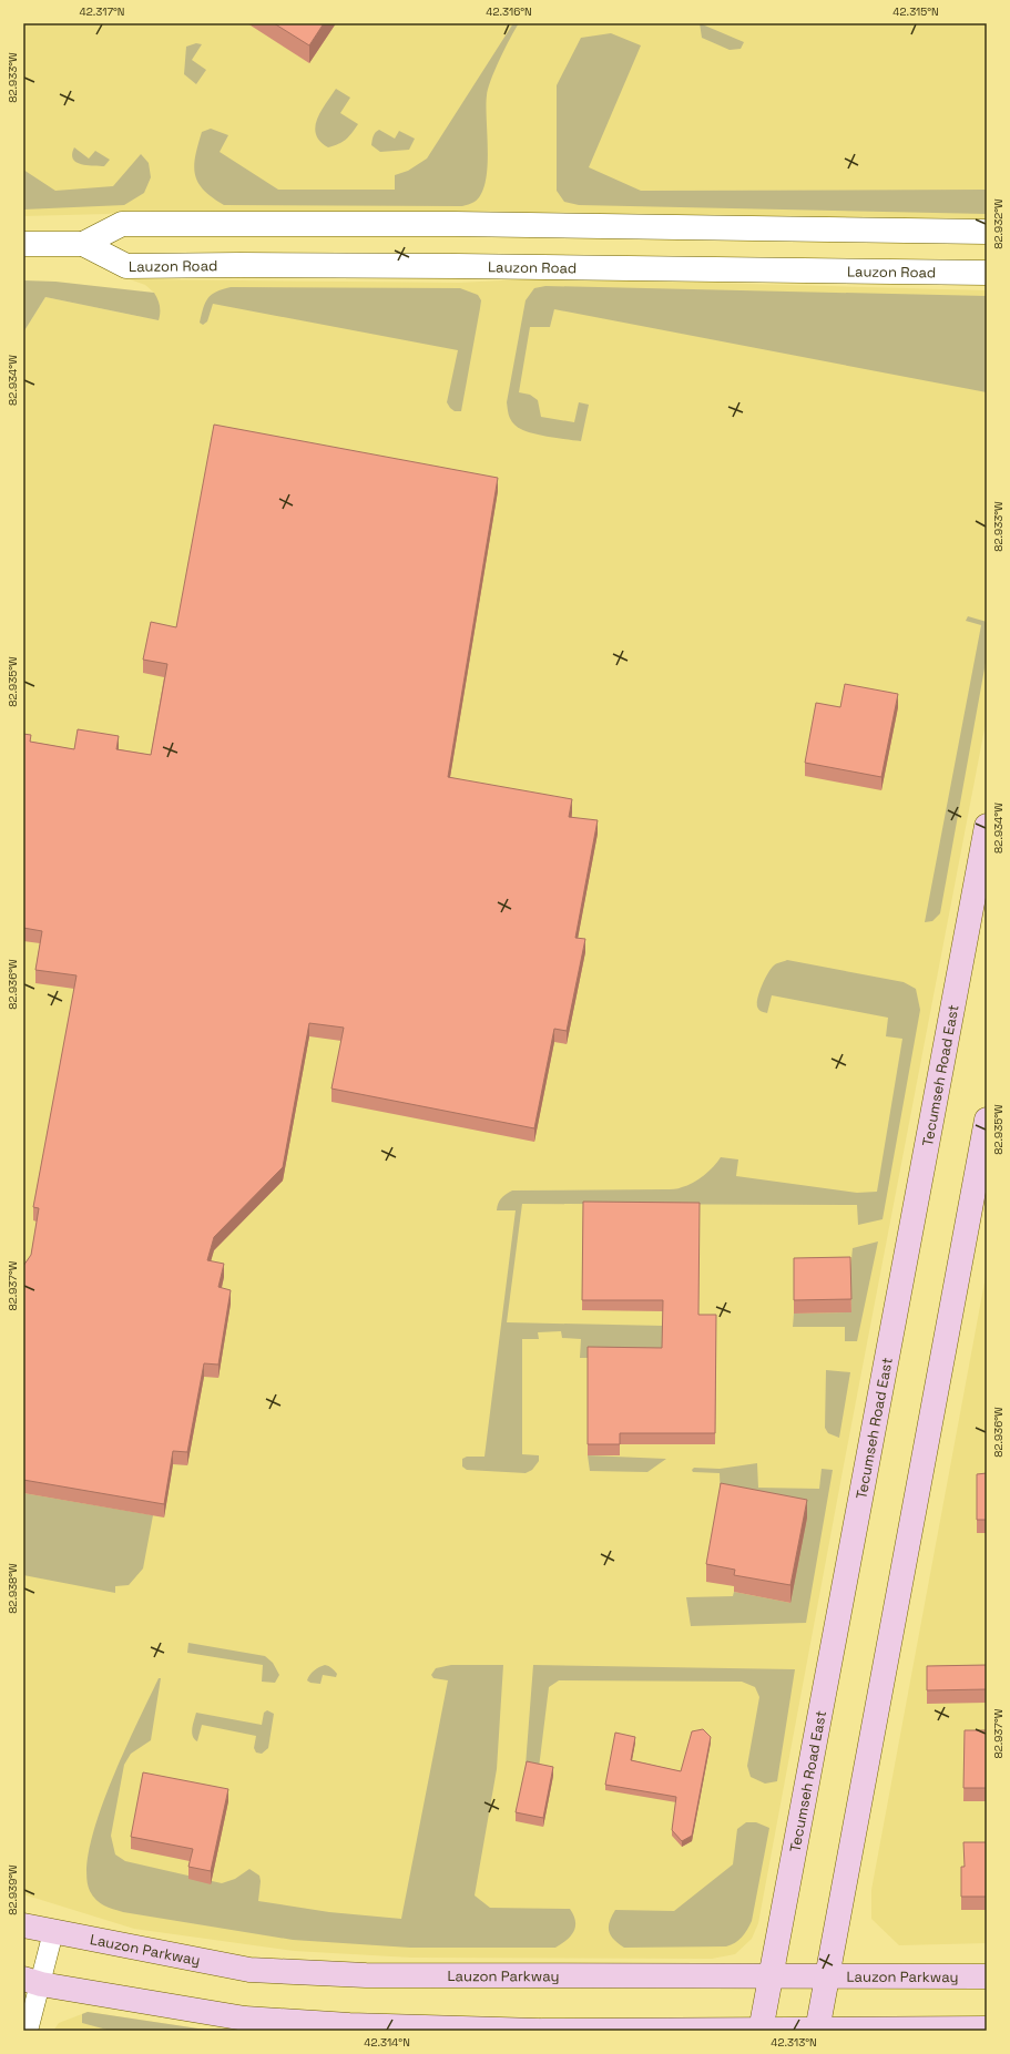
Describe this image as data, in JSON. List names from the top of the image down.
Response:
{
  "streets": {
    "main road": ["Tecumseh Road East", "Lauzon Parkway"],
    "street": ["Lauzon Road"]
  },
  "crossings": [
    ["Tecumseh Road East", "Lauzon Parkway"]
  ],
  "coordinates": [
    "42.317°N",
    "42.316°N",
    "42.315°N",
    "82.933°W",
    "82.932°W",
    "82.934°W",
    "82.935°W",
    "82.936°W",
    "82.937°W",
    "82.938°W",
    "82.939°W",
    "42.314°N",
    "42.313°N"
  ]
}
